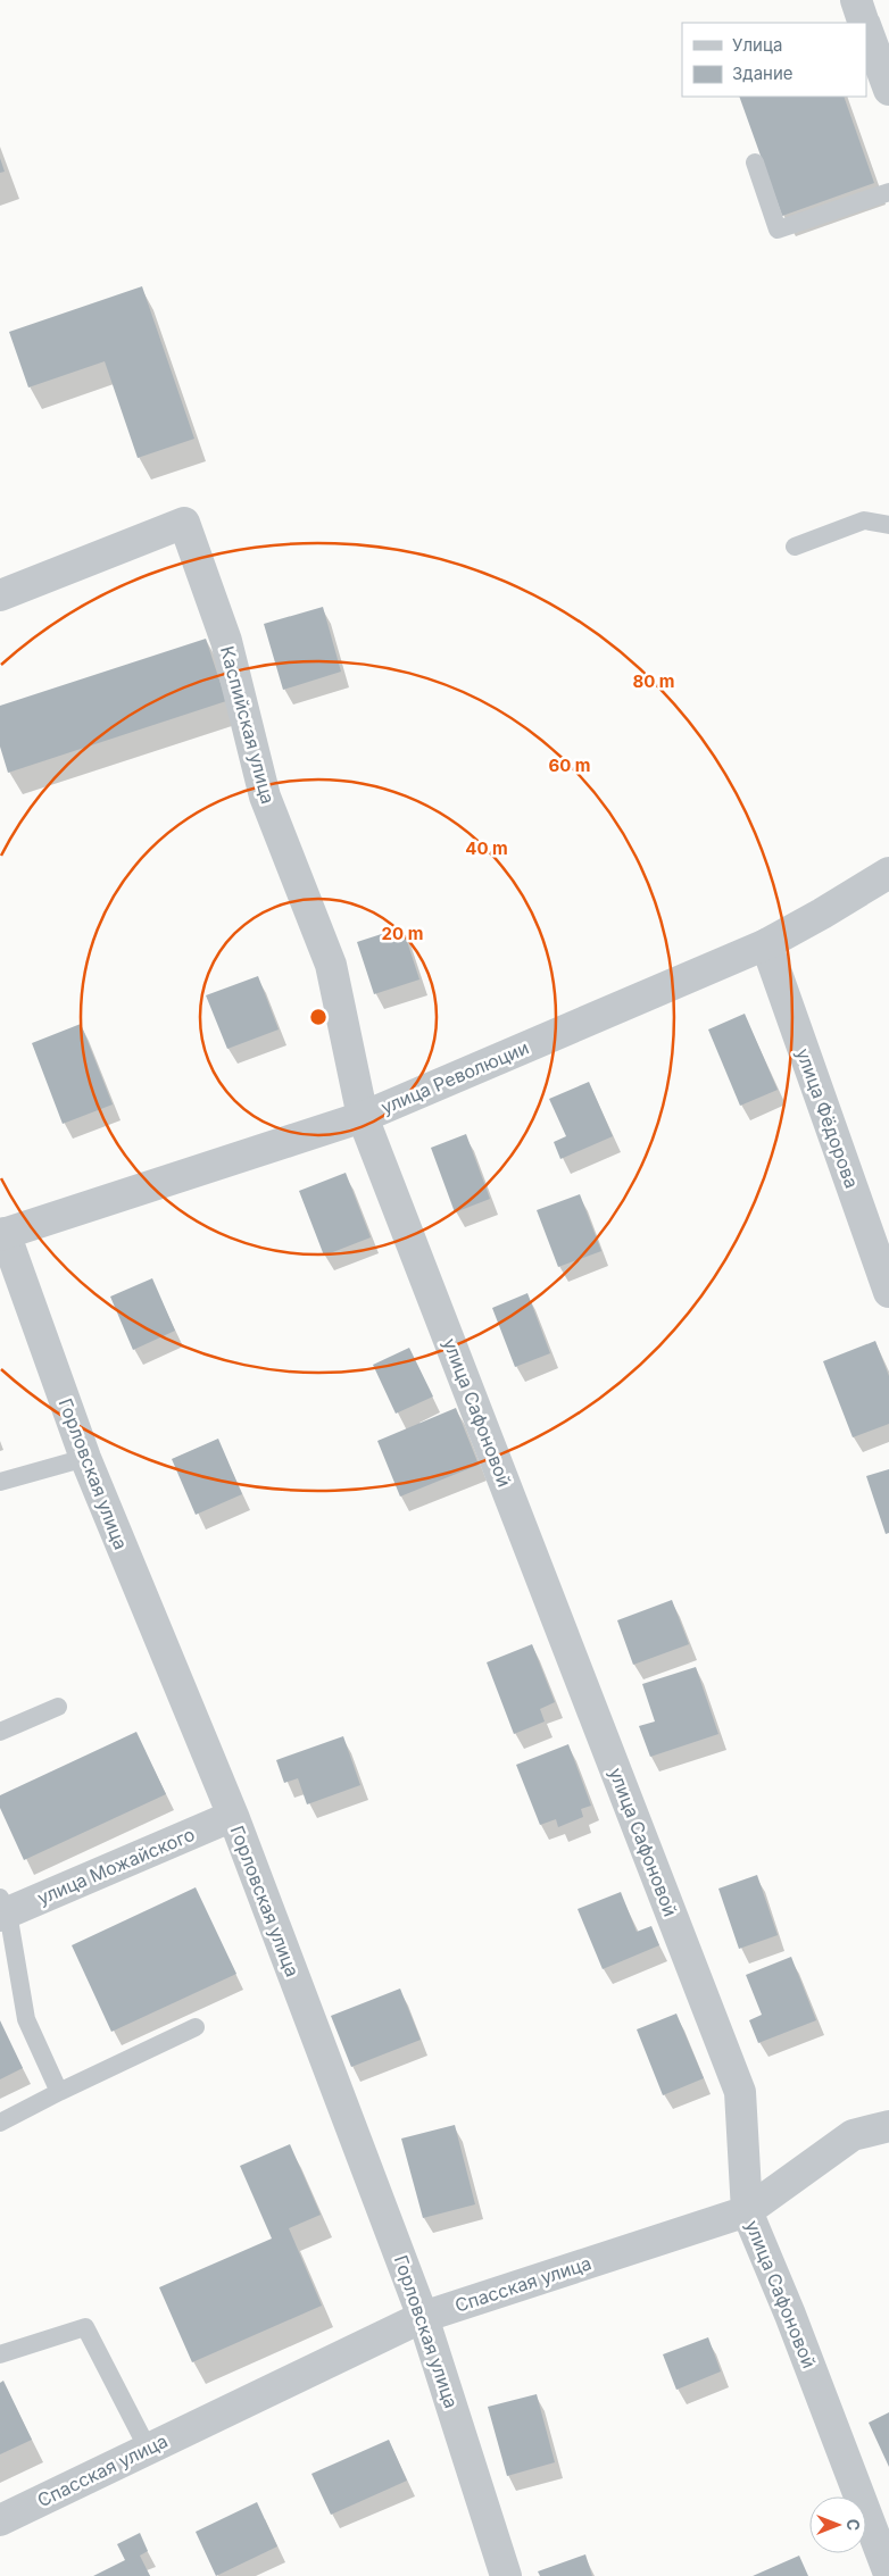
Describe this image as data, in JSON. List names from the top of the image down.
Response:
{
  "streets": {
    "street": [
      "Каспийская улица",
      "улица Революции",
      "улица Фёдорова",
      "улица Сафоновой",
      "Горловская улица",
      "улица Можайского",
      "Спасская улица"
    ]
  },
  "crossings": [
    ["Каспийская улица", "улица Революции"],
    ["Каспийская улица", "улица Сафоновой"],
    ["улица Революции", "улица Фёдорова"],
    ["улица Революции", "улица Сафоновой"],
    ["улица Революции", "Горловская улица"],
    ["улица Сафоновой", "Спасская улица"],
    ["Горловская улица", "улица Можайского"],
    ["Горловская улица", "Спасская улица"]
  ],
  "legend": ["Улица", "Здание"],
  "north": "right",
  "rings": [
    "80 m",
    "60 m",
    "40 m",
    "20 m"
  ]
}
